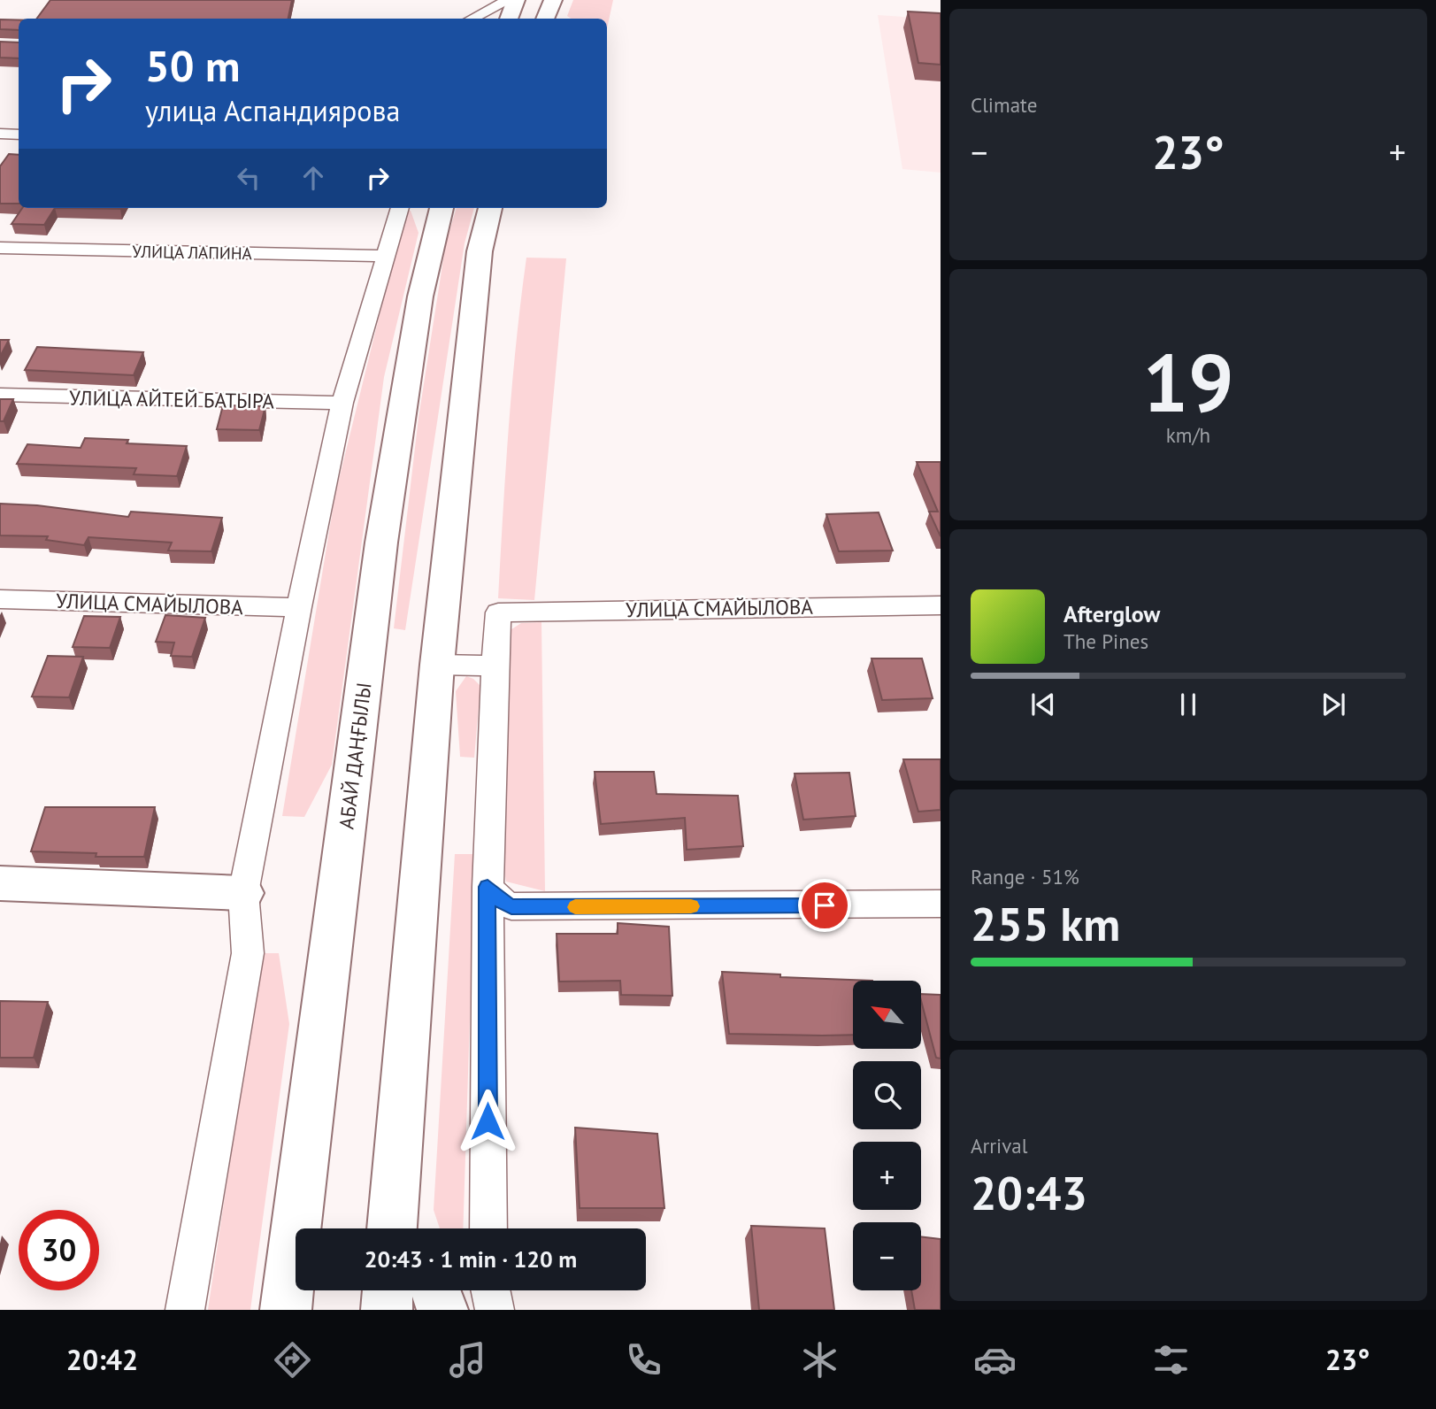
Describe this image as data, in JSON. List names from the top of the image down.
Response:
{
  "streets": {
    "main road": ["АБАЙ ДАҢҒЫЛЫ"],
    "street": ["УЛИЦА ЛАПИНА", "УЛИЦА АЙТЕЙ БАТЫРА", "УЛИЦА СМАЙЫЛОВА"]
  },
  "north": "top left",
  "page": {
    "tile": [
      "Climate",
      ["19", "km/h"],
      ["Range · 51%", "255 km"],
      ["Arrival", "20:43"]
    ],
    "turn": ["50 m", "улица Аспандиярова"],
    "heat": ["−", "23°", "+"],
    "song": ["Afterglow", "The Pines"],
    "map_buttons": ["+", "−"],
    "limit": "30",
    "trip": "20:43 · 1 min · 120 m",
    "tabs": ["20:42", "23°"]
  }
}
